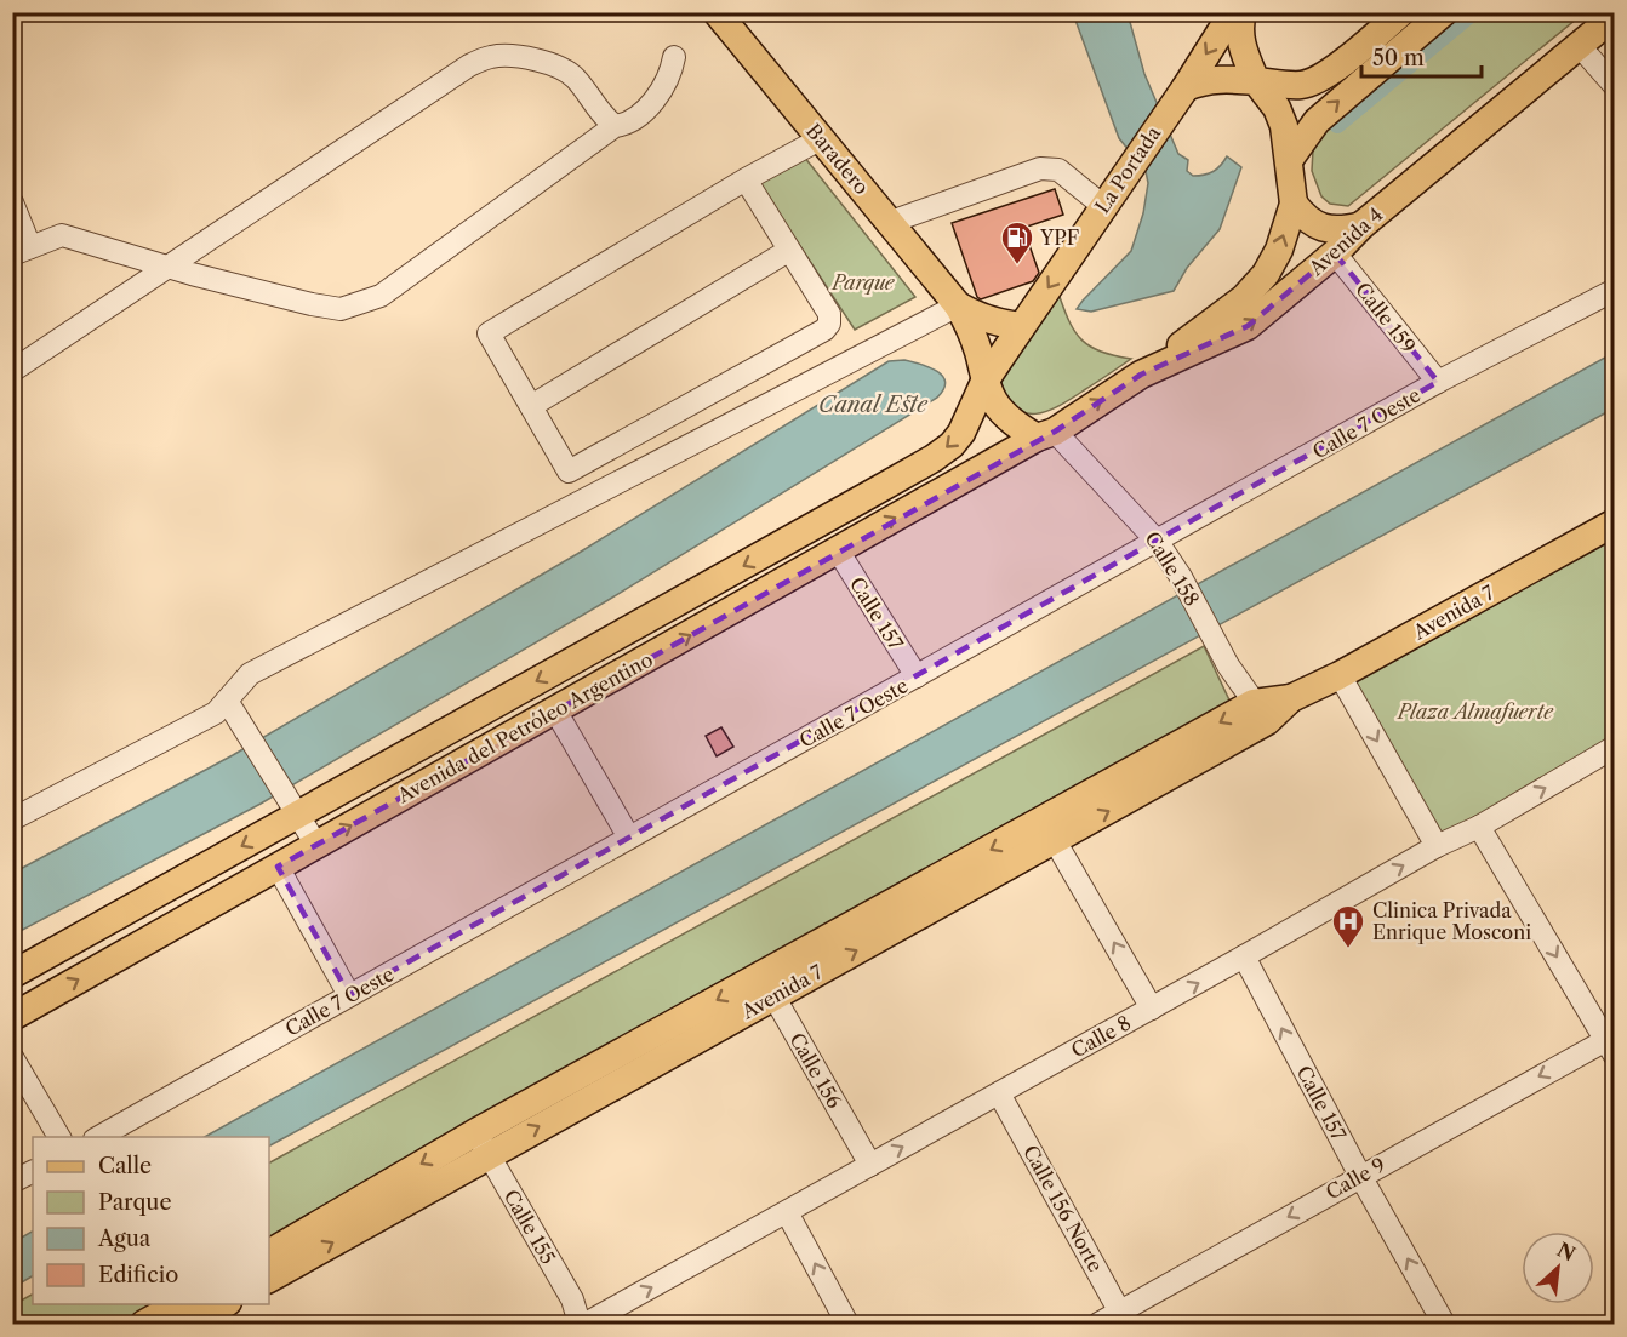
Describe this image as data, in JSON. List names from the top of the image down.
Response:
{
  "streets": {
    "main road": [
      "Baradero",
      "La Portada",
      "Avenida 4",
      "Avenida 7",
      "Avenida del Petróleo Argentino"
    ],
    "street": [
      "Calle 159",
      "Calle 7 Oeste",
      "Calle 158",
      "Calle 157",
      "Calle 8",
      "Calle 156",
      "Calle 9",
      "Calle 156 Norte",
      "Calle 155"
    ]
  },
  "crossings": [
    ["Baradero", "La Portada"],
    ["Baradero", "Avenida 4"],
    ["Baradero", "Calle 158"],
    ["Baradero", "Avenida del Petróleo Argentino"],
    ["La Portada", "Avenida del Petróleo Argentino"],
    ["Avenida 4", "Calle 159"],
    ["Avenida 4", "Calle 158"],
    ["Avenida 4", "Avenida del Petróleo Argentino"],
    ["Calle 159", "Calle 7 Oeste"],
    ["Calle 7 Oeste", "Calle 158"],
    ["Calle 7 Oeste", "Calle 157"],
    ["Calle 158", "Avenida 7"],
    ["Calle 158", "Avenida del Petróleo Argentino"],
    ["Avenida 7", "Calle 156"],
    ["Avenida 7", "Calle 155"],
    ["Calle 157", "Avenida del Petróleo Argentino"],
    ["Calle 157", "Calle 8"],
    ["Calle 157", "Calle 9"],
    ["Calle 8", "Calle 156"],
    ["Calle 8", "Calle 156 Norte"],
    ["Calle 9", "Calle 156 Norte"]
  ],
  "one_way": ["Calle 157", "Calle 8", "Calle 9"],
  "water": ["Canal Este"],
  "parks": ["Parque", "Plaza Almafuerte"],
  "places": {
    "fuel station": ["YPF"],
    "hospital": ["Clinica Privada Enrique Mosconi"]
  },
  "legend": [
    "Calle",
    "Parque",
    "Agua",
    "Edificio"
  ],
  "scale_bar": "50 m",
  "north": "top right"
}
